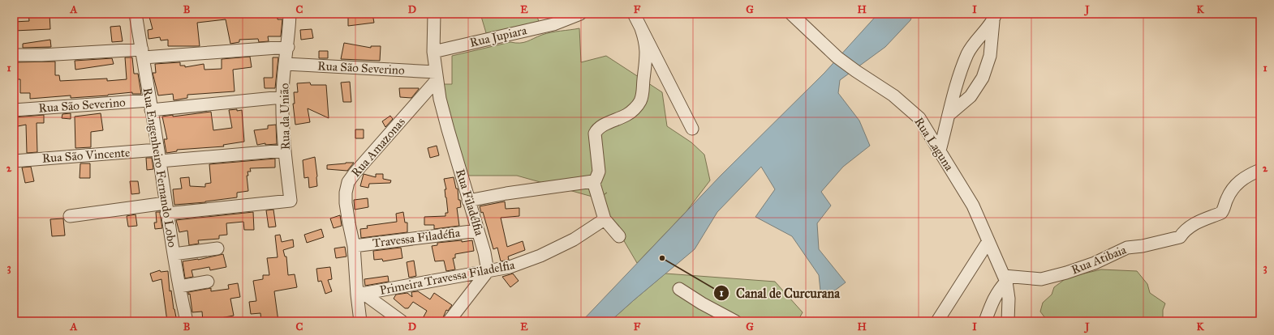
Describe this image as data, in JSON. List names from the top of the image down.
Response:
{
  "streets": {
    "street": [
      "Rua Jupiara",
      "Rua São Severino",
      "Rua da União",
      "Rua Laguna",
      "Rua Amazonas",
      "Rua São Vincente",
      "Rua Engenheiro Fernando Lobo",
      "Rua Filadélfia",
      "Travessa Filadéfia",
      "Rua Atibaia",
      "Primeira Travessa Filadelfia"
    ]
  },
  "crossings": [
    ["Rua Jupiara", "Rua Filadélfia"],
    ["Rua São Severino", "Rua da União"],
    ["Rua São Severino", "Rua Amazonas"],
    ["Rua São Severino", "Rua Engenheiro Fernando Lobo"],
    ["Rua São Severino", "Rua Filadélfia"],
    ["Rua da União", "Rua São Vincente"],
    ["Rua da União", "Rua Engenheiro Fernando Lobo"],
    ["Rua Laguna", "Rua Atibaia"],
    ["Rua Amazonas", "Rua Filadélfia"],
    ["Rua Amazonas", "Travessa Filadéfia"],
    ["Rua Amazonas", "Primeira Travessa Filadelfia"],
    ["Rua São Vincente", "Rua Engenheiro Fernando Lobo"],
    ["Rua Filadélfia", "Travessa Filadéfia"],
    ["Rua Filadélfia", "Primeira Travessa Filadelfia"]
  ],
  "places": ["Canal de Curcurana"],
  "grid": {
    "columns": [
      "A",
      "B",
      "C",
      "D",
      "E",
      "F",
      "G",
      "H",
      "I",
      "J",
      "K"
    ],
    "rows": ["1", "2", "3"]
  }
}
